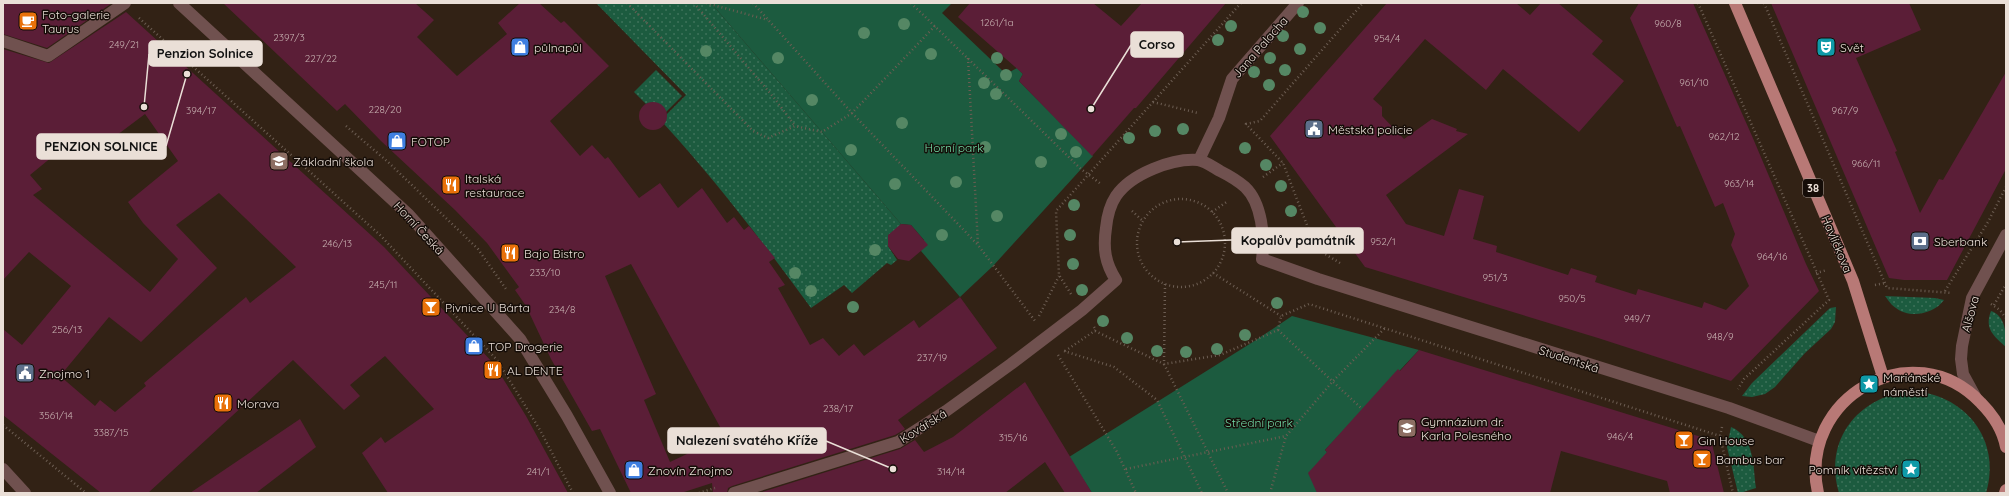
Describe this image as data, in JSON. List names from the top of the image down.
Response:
{
  "streets": {
    "main road": ["38", "Havlíčkova"],
    "street": [
      "Jana Palacha",
      "Horní Česká",
      "Alšova",
      "Studentská",
      "Kovářská"
    ]
  },
  "crossings": [
    ["Jana Palacha", "Studentská"]
  ],
  "parks": ["Horní park", "Střední park"],
  "places": {
    "cafe": ["Foto-galerie Taurus"],
    "shop": [
      "půlnapůl",
      "FOTOP",
      "TOP Drogerie",
      "Znovín Znojmo"
    ],
    "theatre": ["Svět"],
    "other": [
      "PENZION SOLNICE",
      "Penzion Solnice",
      "Corso",
      "Kopalův památník",
      "Nalezení svatého Kříže"
    ],
    "public building": ["Městská policie", "Znojmo 1"],
    "school or university": ["Základní škola", "Gymnázium dr. Karla Polesného"],
    "restaurant": [
      "Italská restaurace",
      "Bajo Bistro",
      "AL DENTE",
      "Morava"
    ],
    "bank": ["Sberbank"],
    "bar": ["Pivnice U Bárta", "Gin House", "Bambus bar"],
    "place": ["Mariánské náměstí", "Pomník vítězství"]
  },
  "house_numbers": [
    "1261/1a",
    "960/8",
    "2397/3",
    "954/4",
    "249/21",
    "227/22",
    "961/10",
    "228/20",
    "394/17",
    "967/9",
    "962/12",
    "966/11",
    "963/14",
    "952/1",
    "246/13",
    "964/16",
    "233/10",
    "951/3",
    "245/11",
    "950/5",
    "234/8",
    "949/7",
    "256/13",
    "948/9",
    "237/19",
    "238/17",
    "3561/14",
    "3387/15",
    "946/4",
    "315/16",
    "241/1",
    "314/14"
  ]
}
